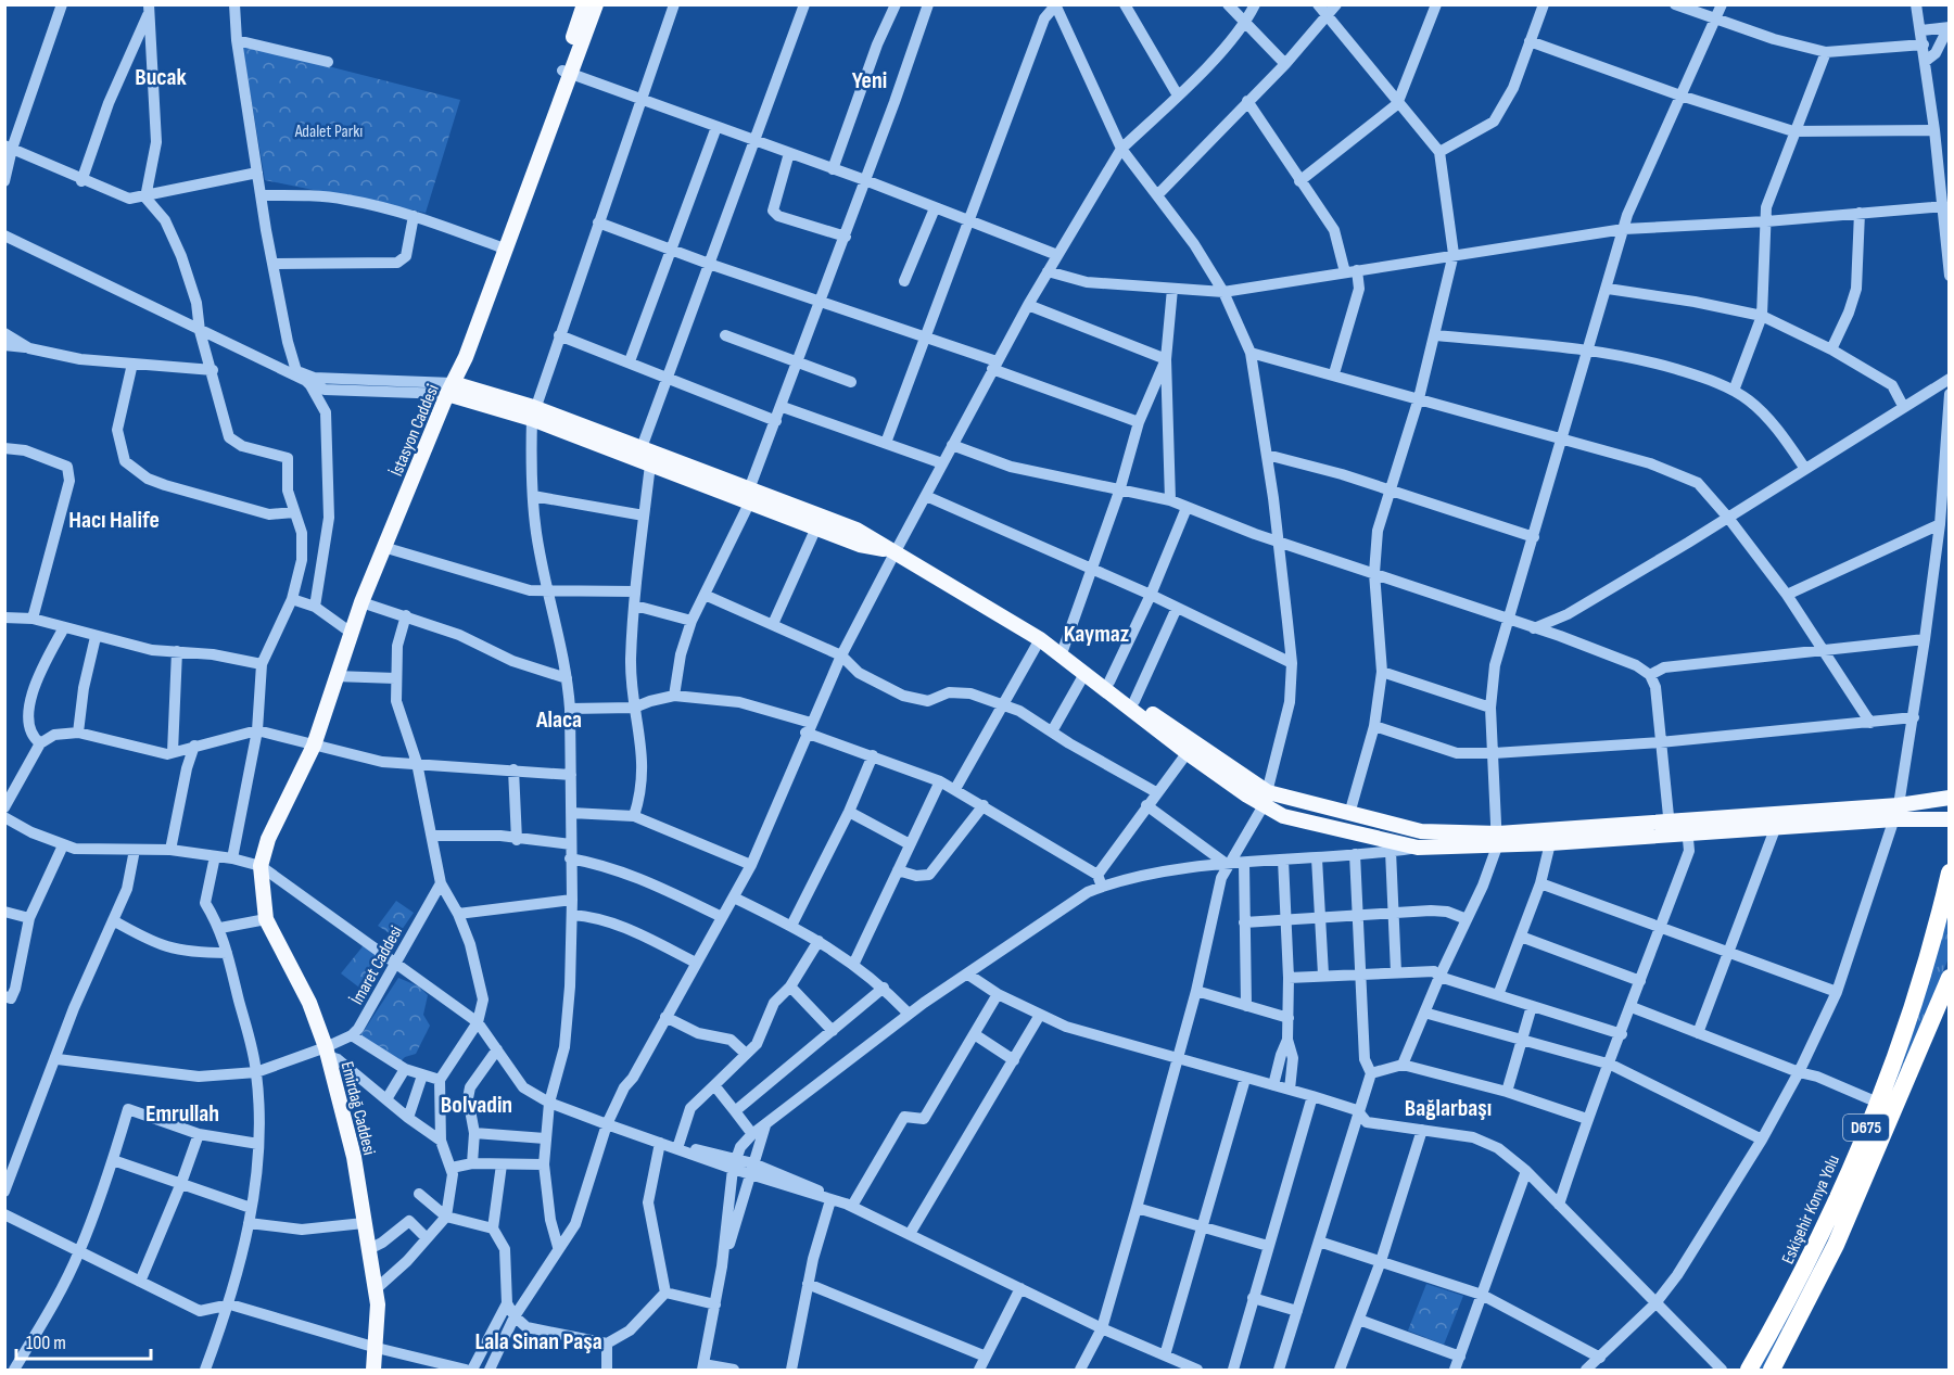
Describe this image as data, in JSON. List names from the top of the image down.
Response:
{
  "streets": {
    "highway": ["D675", "Eskişehir Konya Yolu"],
    "main road": ["İstasyon Caddesi", "Emirdağ Caddesi"],
    "street": ["İmaret Caddesi"]
  },
  "crossings": [
    ["İstasyon Caddesi", "Emirdağ Caddesi"],
    ["İmaret Caddesi", "Emirdağ Caddesi"]
  ],
  "districts": [
    "Bucak",
    "Yeni",
    "Hacı Halife",
    "Kaymaz",
    "Alaca",
    "Bolvadin",
    "Bağlarbaşı",
    "Emrullah",
    "Lala Sinan Paşa"
  ],
  "parks": ["Adalet Parkı"],
  "scale_bar": "100 m"
}
